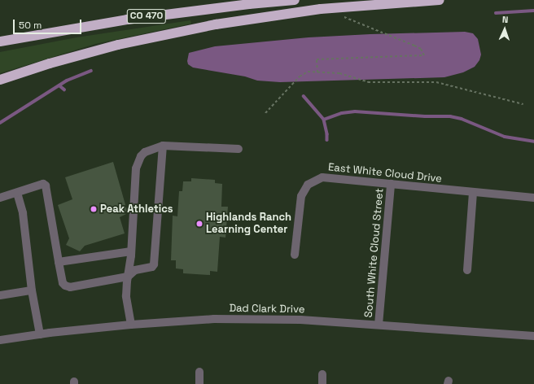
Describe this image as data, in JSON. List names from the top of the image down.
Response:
{
  "streets": {
    "highway": ["CO 470"],
    "street": ["East White Cloud Drive", "South White Cloud Street", "Dad Clark Drive"]
  },
  "crossings": [
    ["East White Cloud Drive", "South White Cloud Street"],
    ["South White Cloud Street", "Dad Clark Drive"]
  ],
  "places": ["Peak Athletics", "Highlands Ranch Learning Center"],
  "scale_bar": "50 m",
  "north": "top"
}
